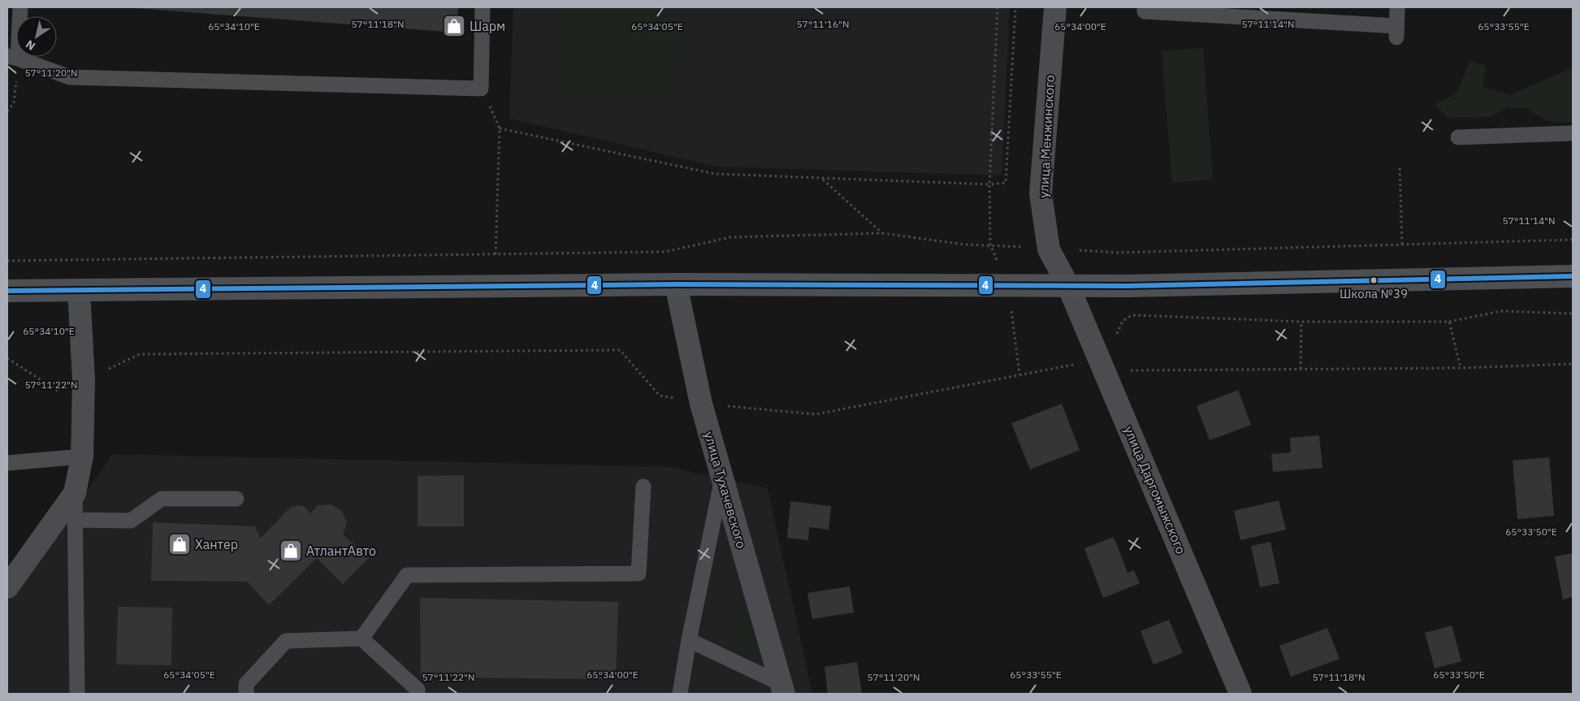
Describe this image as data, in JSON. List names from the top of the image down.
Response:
{
  "streets": {
    "street": ["улица Менжинского", "улица Тухачевского", "улица Даргомыжского"]
  },
  "crossings": [
    ["улица Менжинского", "улица Даргомыжского"]
  ],
  "places": {
    "shop": ["Шарм", "Хантер", "АтлантАвто"],
    "other": ["Школа №39"]
  },
  "lines": ["transit line 4"],
  "north": "bottom left",
  "coordinates": [
    "57°11'18\"N",
    "57°11'16\"N",
    "57°11'14\"N",
    "65°34'10\"E",
    "65°34'05\"E",
    "65°34'00\"E",
    "65°33'55\"E",
    "57°11'20\"N",
    "57°11'22\"N",
    "65°33'50\"E"
  ]
}
